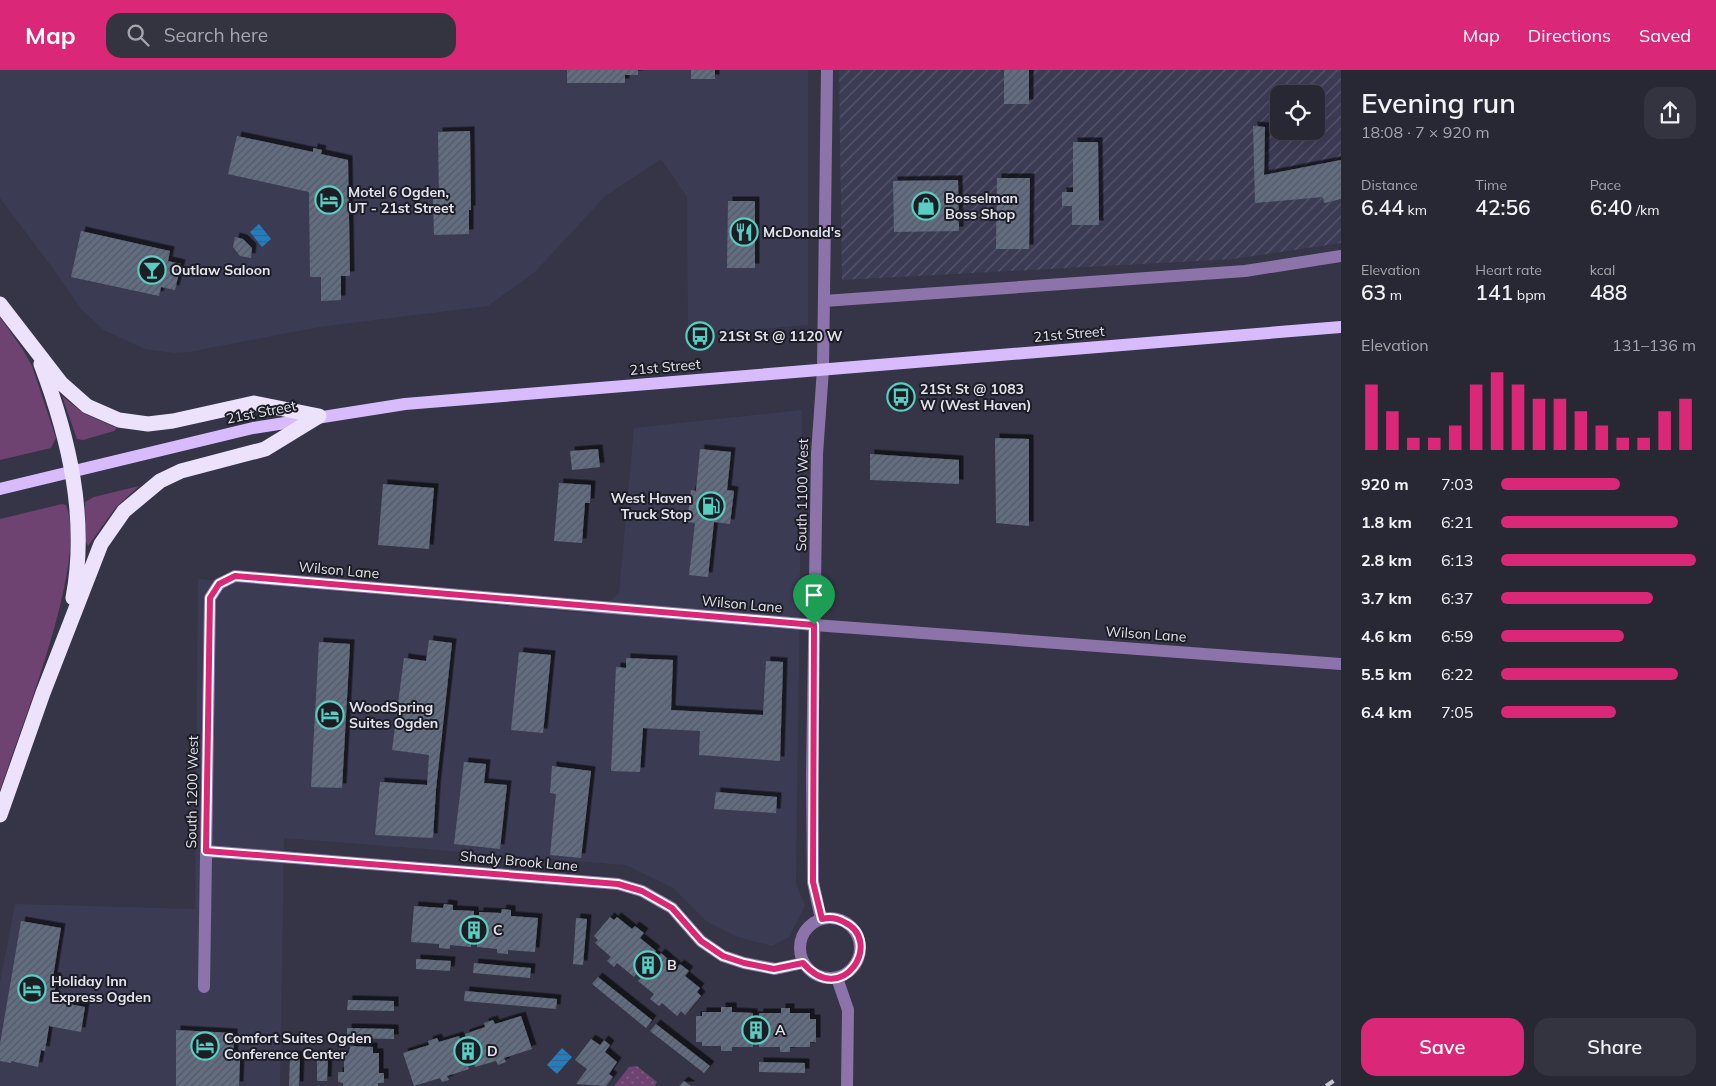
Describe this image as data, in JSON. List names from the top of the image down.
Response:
{
  "streets": {
    "main road": ["21st Street"],
    "street": [
      "South 1100 West",
      "Wilson Lane",
      "South 1200 West",
      "Shady Brook Lane"
    ]
  },
  "crossings": [
    ["21st Street", "South 1100 West"],
    ["South 1100 West", "Wilson Lane"],
    ["South 1100 West", "Shady Brook Lane"],
    ["Wilson Lane", "South 1200 West"],
    ["South 1200 West", "Shady Brook Lane"]
  ],
  "places": {
    "hotel": [
      "Motel 6 Ogden, UT - 21st Street",
      "WoodSpring Suites Ogden",
      "Holiday Inn Express Ogden",
      "Comfort Suites Ogden Conference Center"
    ],
    "shop": ["Bosselman Boss Shop"],
    "restaurant": ["McDonald's"],
    "bar": ["Outlaw Saloon"],
    "bus stop": ["21St St @ 1120 W", "21St St @ 1083 W (West Haven)"],
    "fuel station": ["West Haven Truck Stop"],
    "building": [
      "C",
      "B",
      "A",
      "D"
    ]
  },
  "page": {
    "header": "Map",
    "search": "Search here",
    "nav": ["Map", "Directions", "Saved"],
    "heading": ["Evening run", "18:08 · 7 × 920 m"],
    "stats": [
      ["Distance", "6.44 km"],
      ["Time", "42:56"],
      ["Pace", "6:40 /km"],
      ["Elevation", "63 m"],
      ["Heart rate", "141 bpm"],
      ["kcal", "488"]
    ],
    "chart": ["Elevation", "131–136 m"],
    "list": [
      {
        "name": "920 m",
        "note": "7:03"
      },
      {
        "name": "1.8 km",
        "note": "6:21"
      },
      {
        "name": "2.8 km",
        "note": "6:13"
      },
      {
        "name": "3.7 km",
        "note": "6:37"
      },
      {
        "name": "4.6 km",
        "note": "6:59"
      },
      {
        "name": "5.5 km",
        "note": "6:22"
      },
      {
        "name": "6.4 km",
        "note": "7:05"
      }
    ],
    "buttons": ["Save", "Share"]
  }
}
